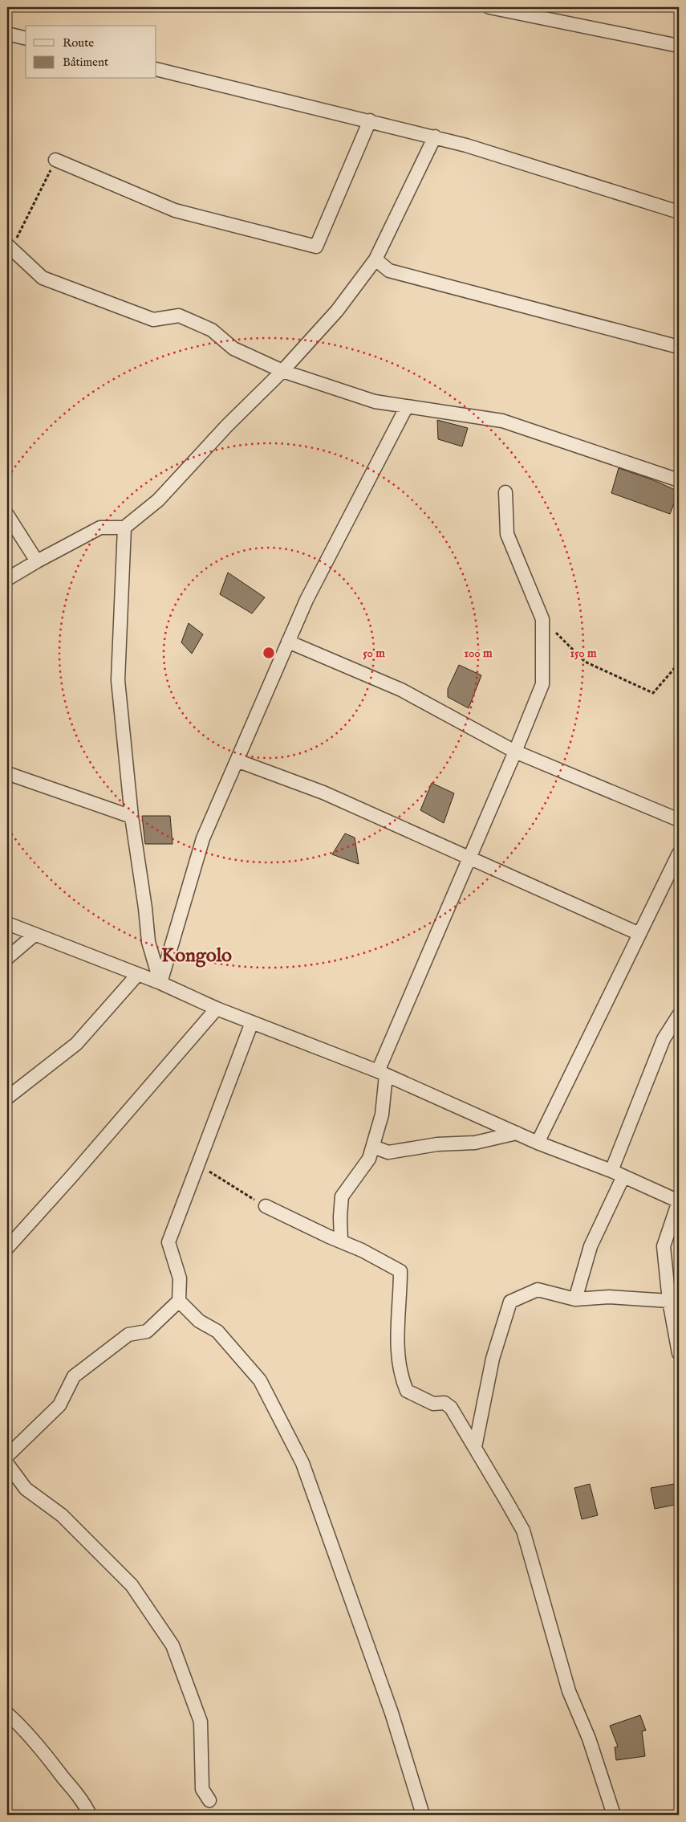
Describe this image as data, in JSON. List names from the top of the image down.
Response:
{
  "districts": ["Kongolo"],
  "legend": ["Route", "Bâtiment"],
  "rings": ["50 m", "100 m", "150 m"]
}
